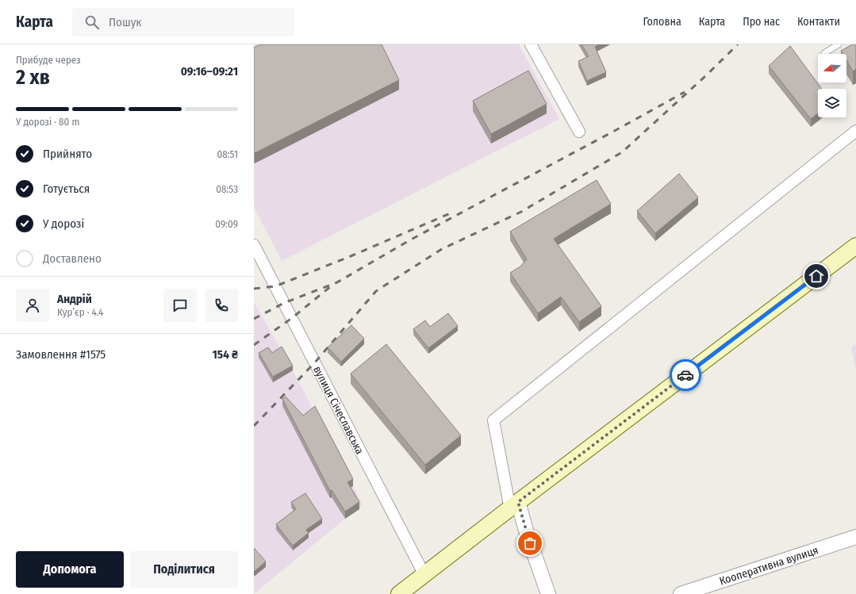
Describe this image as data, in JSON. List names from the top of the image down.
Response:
{
  "streets": {
    "street": ["вулиця Січеславська", "Кооперативна вулиця"]
  },
  "north": "left",
  "page": {
    "header": "Карта",
    "search": "Пошук",
    "nav": [
      "Головна",
      "Карта",
      "Про нас",
      "Контакти"
    ],
    "heading": ["2 хв", "Прибуде через", "09:16–09:21"],
    "panel": [
      "Андрій",
      "Кур’єр · 4.4",
      "Замовлення #1575",
      "154 ₴"
    ],
    "bar": "У дорозі · 80 m",
    "list": [
      ["Прийнято", "08:51"],
      ["Готується", "08:53"],
      ["У дорозі", "09:09"],
      "Доставлено"
    ],
    "buttons": ["Допомога", "Поділитися"]
  }
}
